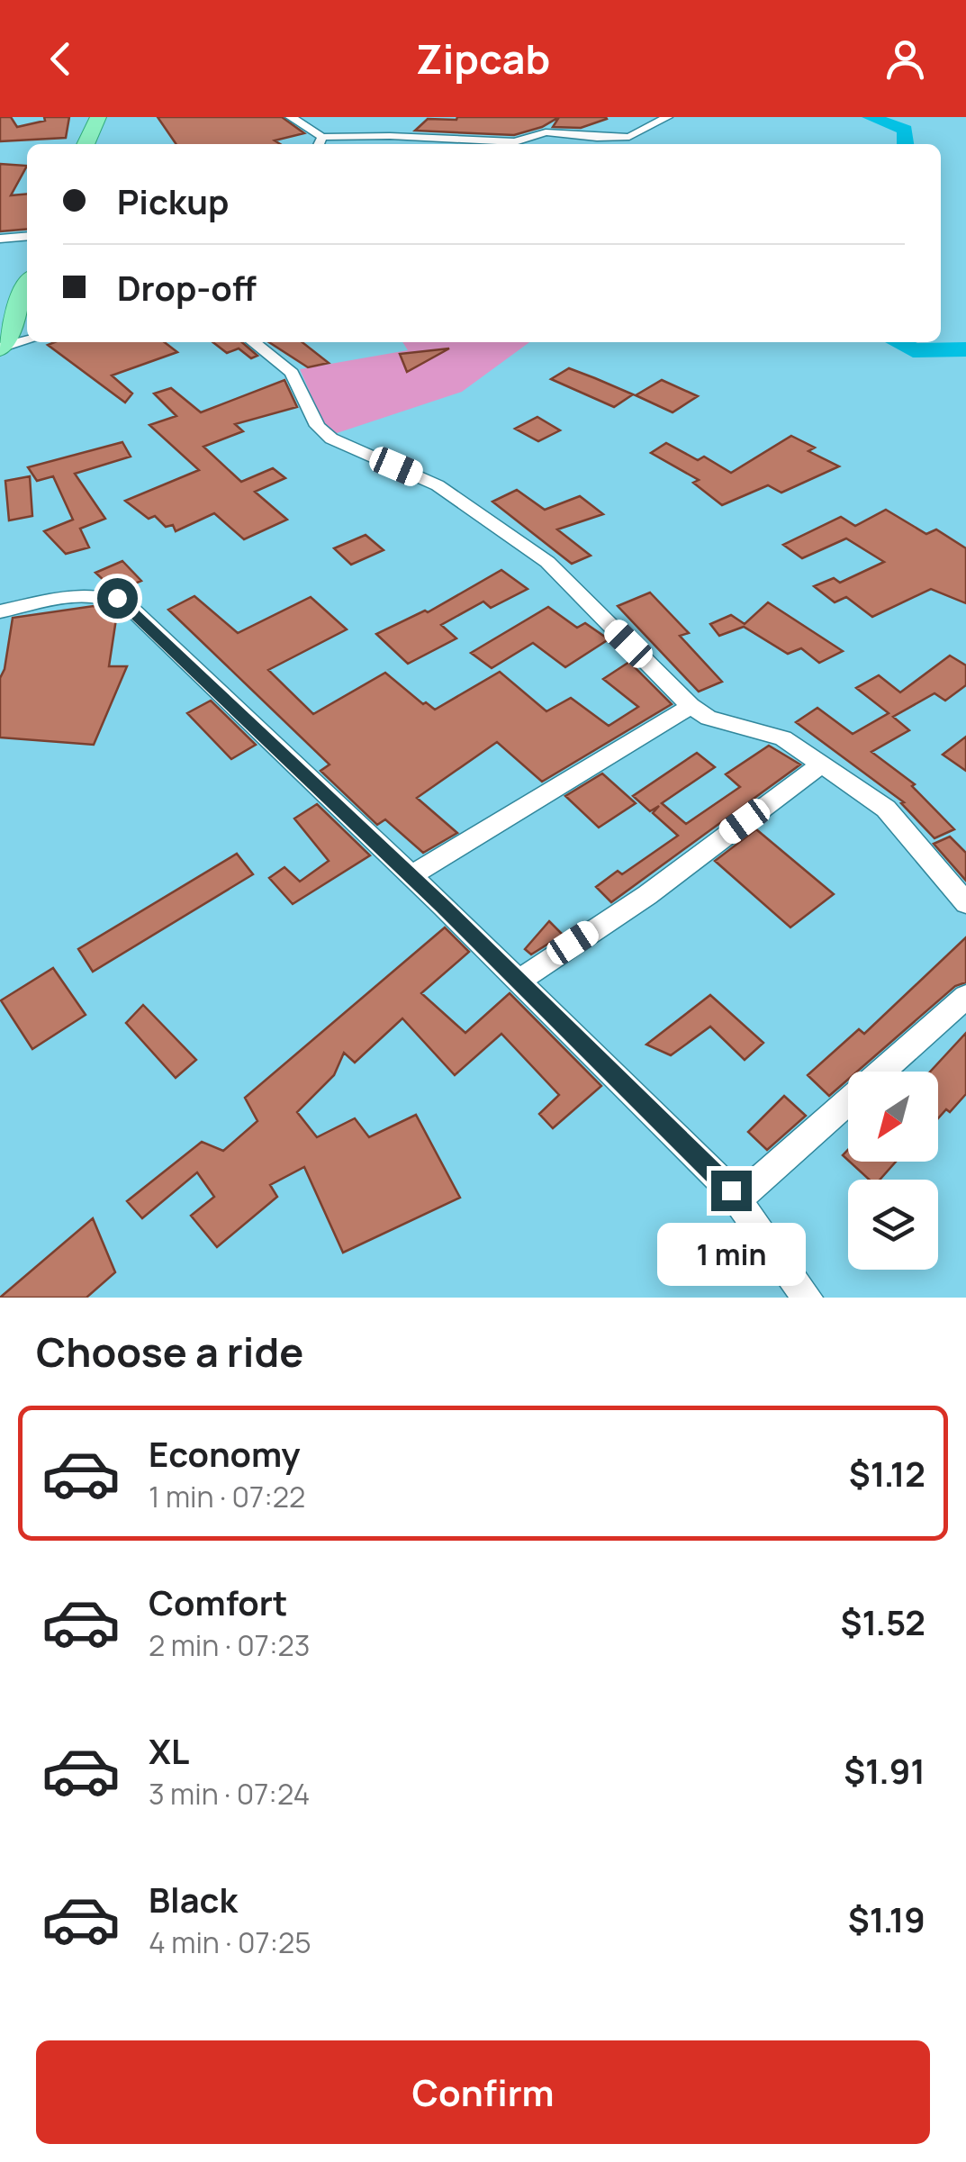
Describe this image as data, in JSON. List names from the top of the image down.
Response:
{
  "north": "bottom left",
  "page": {
    "header": "Zipcab",
    "banner": ["Pickup", "Drop-off"],
    "bubble": "1 min",
    "heading": "Choose a ride",
    "list": [
      {
        "name": "Economy",
        "note": "1 min · 07:22",
        "value": "$1.12"
      },
      {
        "name": "Comfort",
        "note": "2 min · 07:23",
        "value": "$1.52"
      },
      {
        "name": "XL",
        "note": "3 min · 07:24",
        "value": "$1.91"
      },
      {
        "name": "Black",
        "note": "4 min · 07:25",
        "value": "$1.19"
      }
    ],
    "buttons": "Confirm"
  }
}
